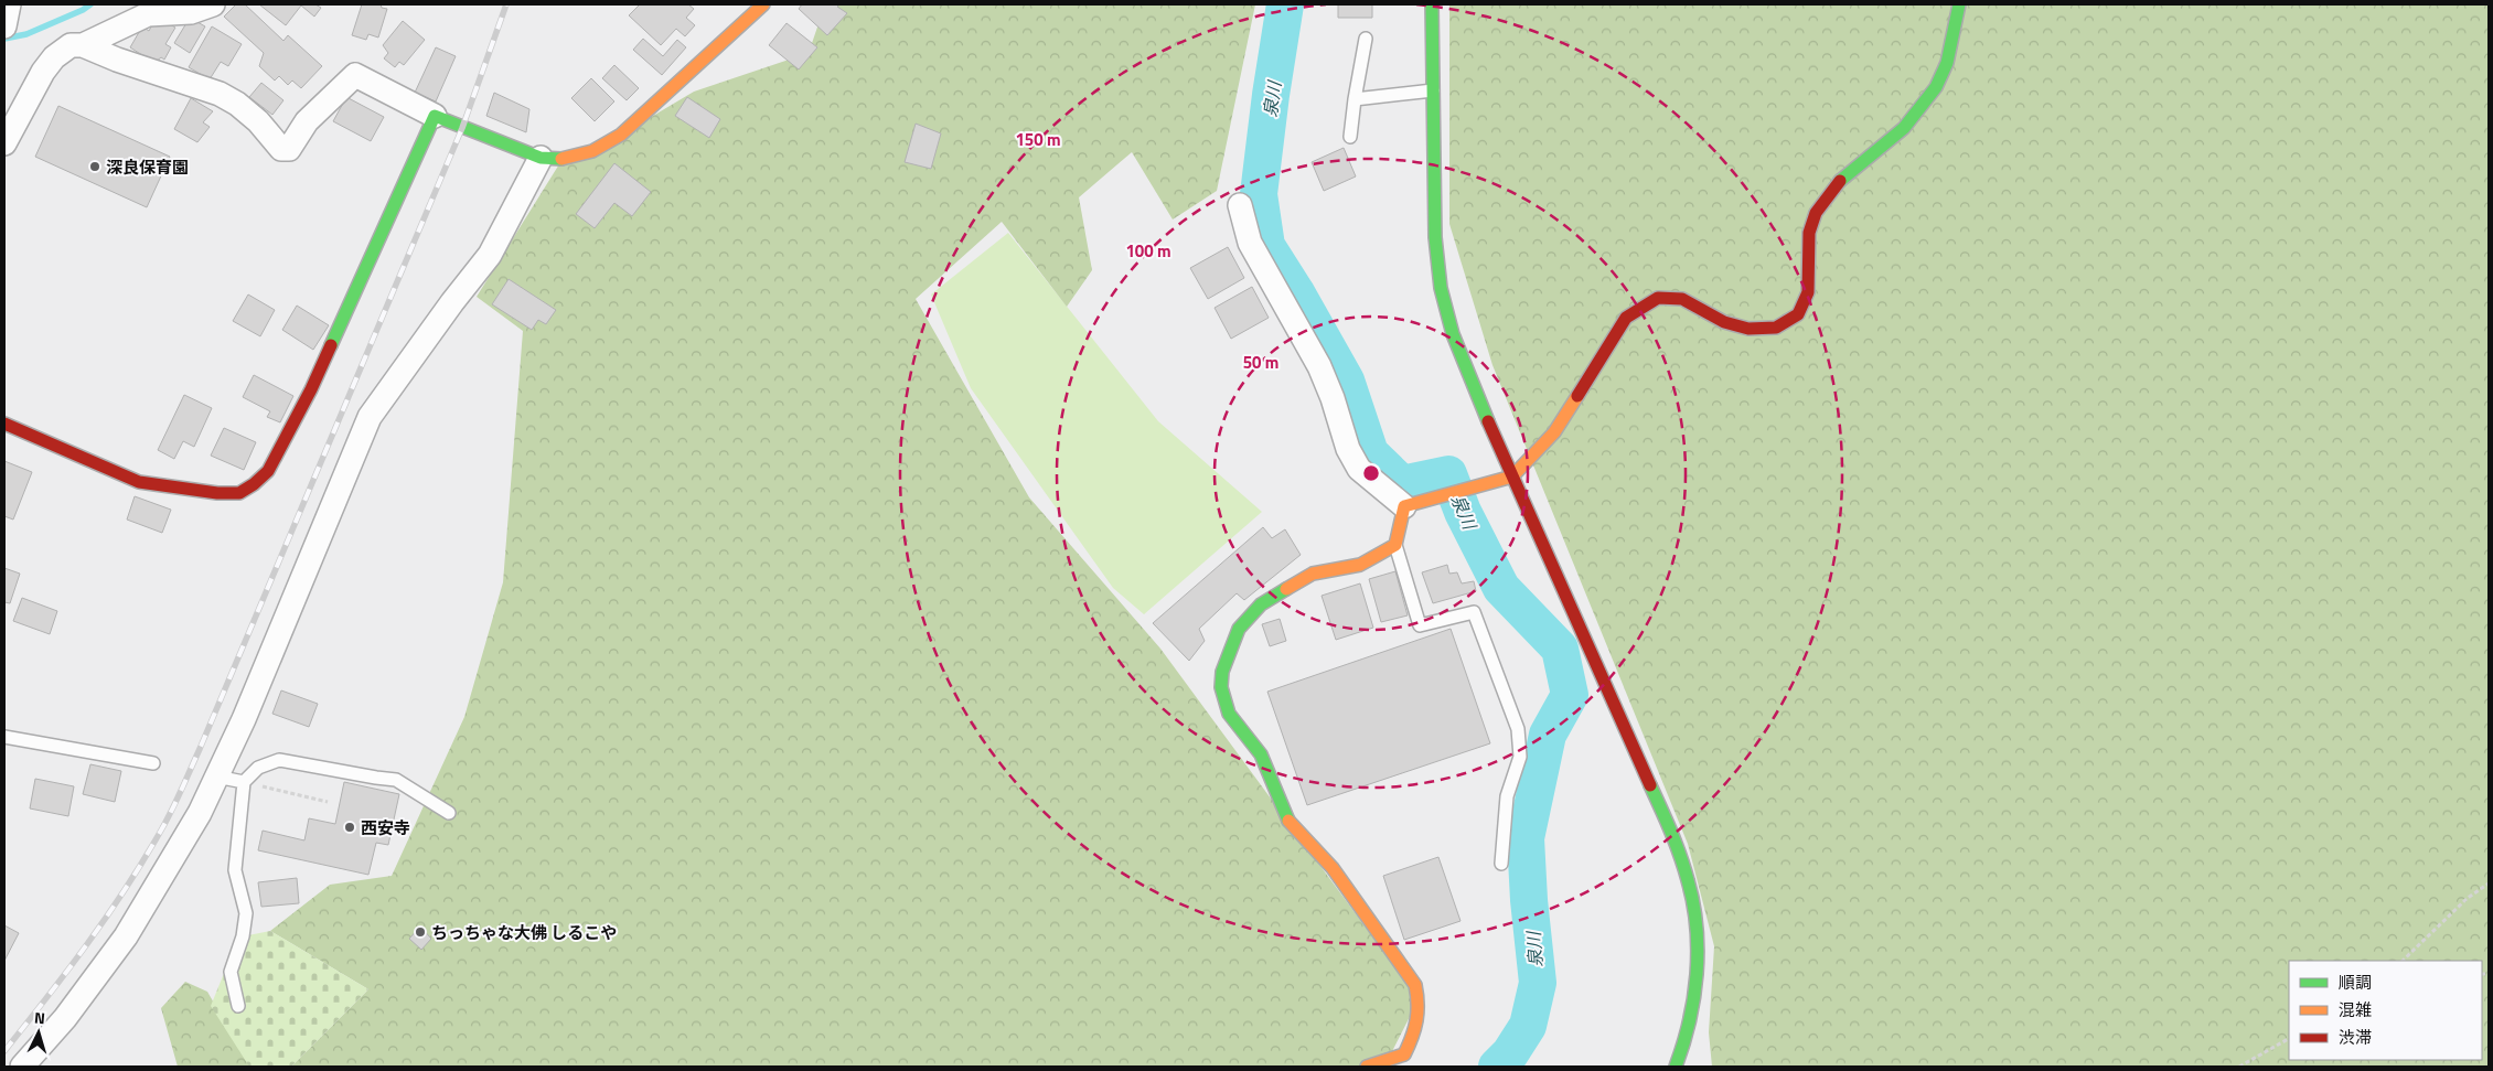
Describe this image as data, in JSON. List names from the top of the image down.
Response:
{
  "water": ["泉川"],
  "places": ["深良保育園", "西安寺", "ちっちゃな大佛 しるこや"],
  "legend": ["順調", "混雑", "渋滞"],
  "north": "top",
  "rings": ["150 m", "100 m", "50 m"]
}
